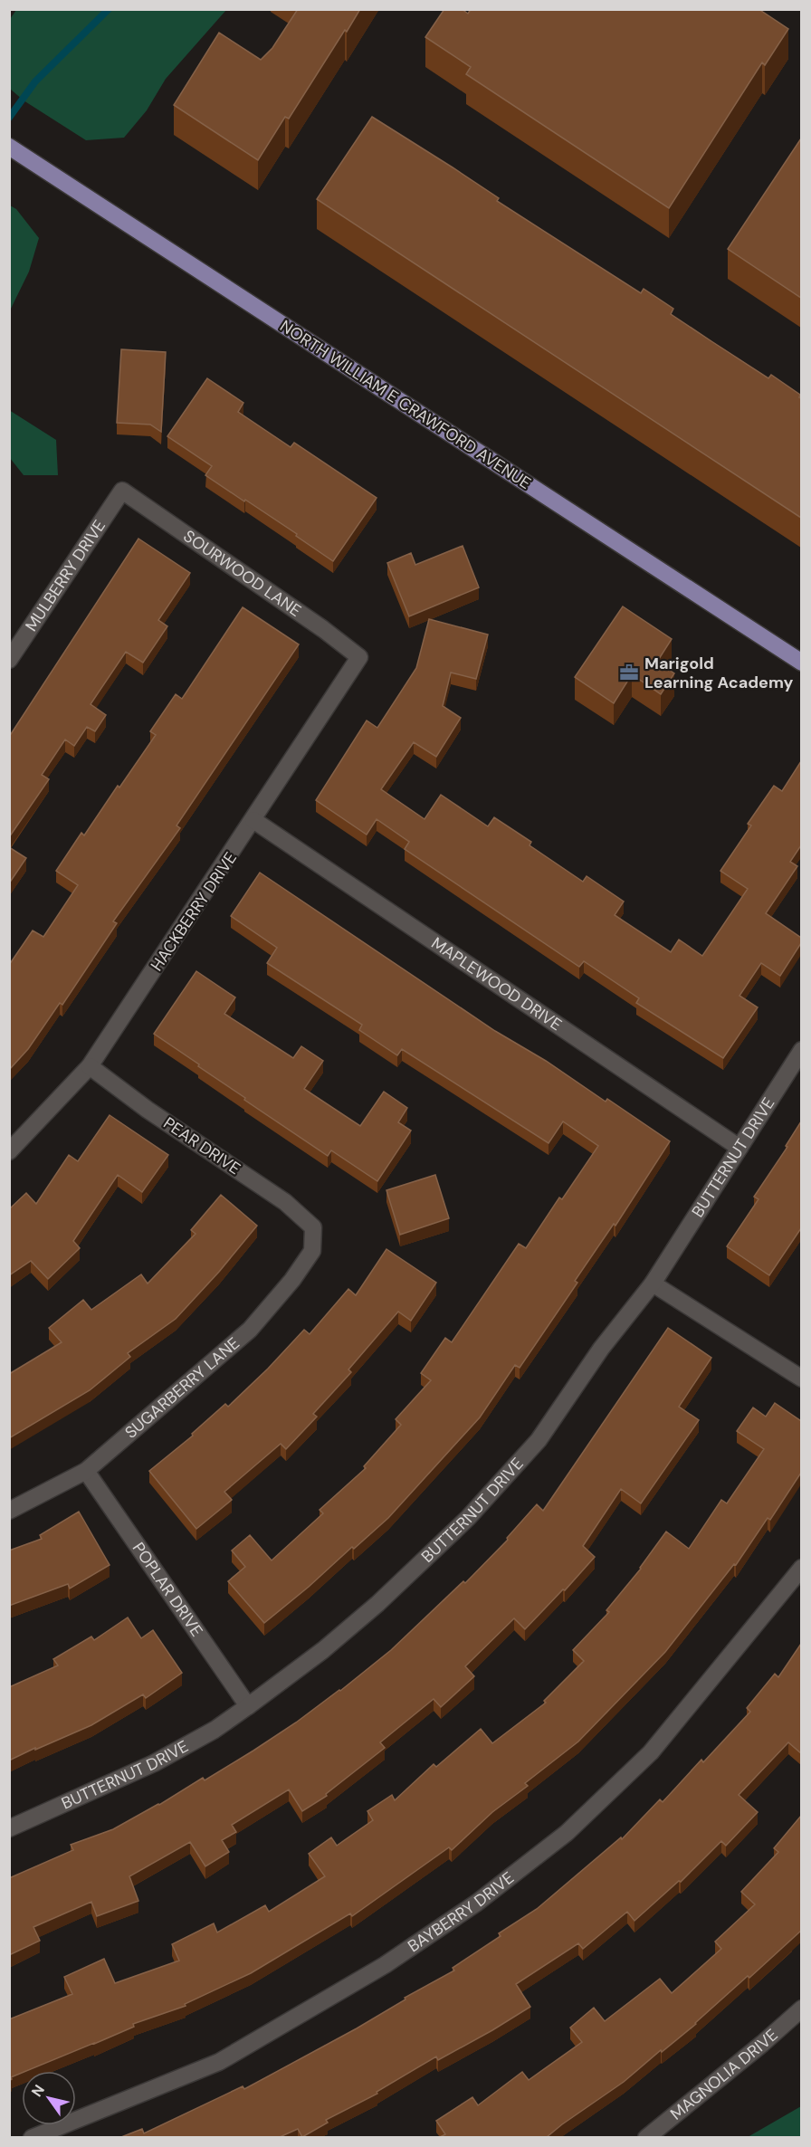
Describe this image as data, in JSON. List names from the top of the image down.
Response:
{
  "streets": {
    "main road": ["NORTH WILLIAM E CRAWFORD AVENUE"],
    "street": [
      "SOURWOOD LANE",
      "MULBERRY DRIVE",
      "HACKBERRY DRIVE",
      "MAPLEWOOD DRIVE",
      "PEAR DRIVE",
      "BUTTERNUT DRIVE",
      "SUGARBERRY LANE",
      "POPLAR DRIVE",
      "BAYBERRY DRIVE",
      "MAGNOLIA DRIVE"
    ]
  },
  "crossings": [
    ["SOURWOOD LANE", "MULBERRY DRIVE"],
    ["SOURWOOD LANE", "HACKBERRY DRIVE"],
    ["HACKBERRY DRIVE", "MAPLEWOOD DRIVE"],
    ["HACKBERRY DRIVE", "PEAR DRIVE"],
    ["MAPLEWOOD DRIVE", "BUTTERNUT DRIVE"],
    ["PEAR DRIVE", "SUGARBERRY LANE"],
    ["BUTTERNUT DRIVE", "POPLAR DRIVE"],
    ["SUGARBERRY LANE", "POPLAR DRIVE"]
  ],
  "places": {
    "office": ["Marigold Learning Academy"]
  },
  "north": "top left"
}
